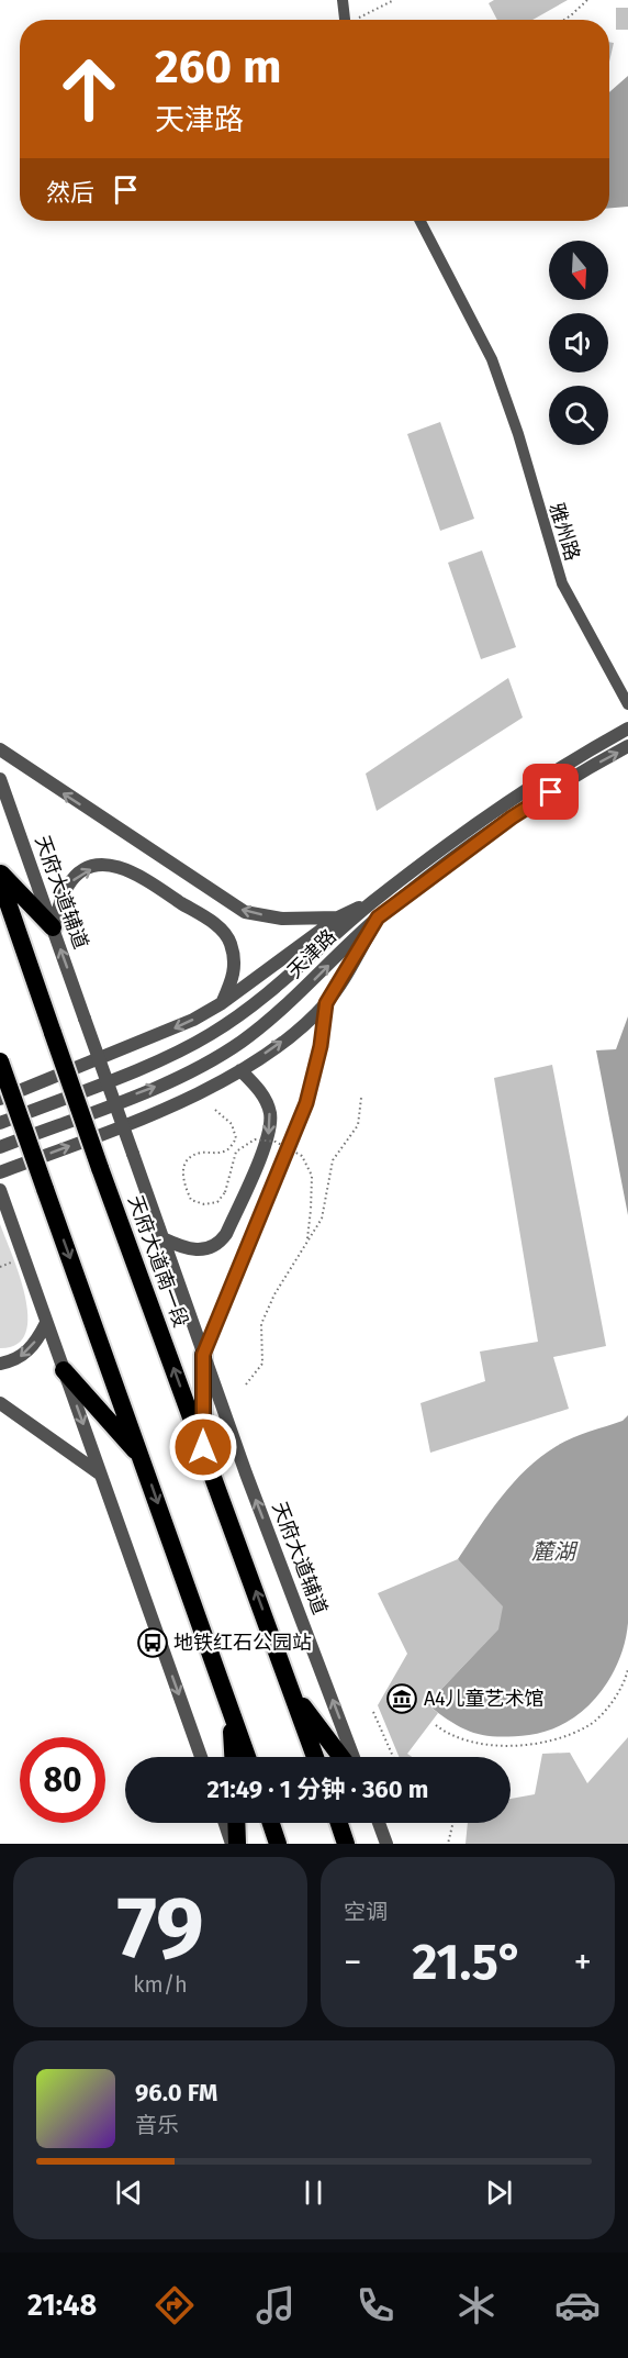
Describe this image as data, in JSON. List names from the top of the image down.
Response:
{
  "streets": {
    "highway": ["天府大道南一段"],
    "street": ["雅州路", "天府大道辅道", "天津路"]
  },
  "one_way": ["天府大道辅道"],
  "water": ["麓湖"],
  "places": {
    "bus stop": ["地铁红石公园站"],
    "museum": ["A4儿童艺术馆"]
  },
  "north": "bottom",
  "page": {
    "turn": ["260 m", "天津路"],
    "then": "然后",
    "limit": "80",
    "trip": "21:49 · 1 分钟 · 360 m",
    "tile": [
      ["79", "km/h"],
      "空调"
    ],
    "heat": ["−", "21.5°", "+"],
    "song": ["96.0 FM", "音乐"],
    "tabs": "21:48"
  }
}
